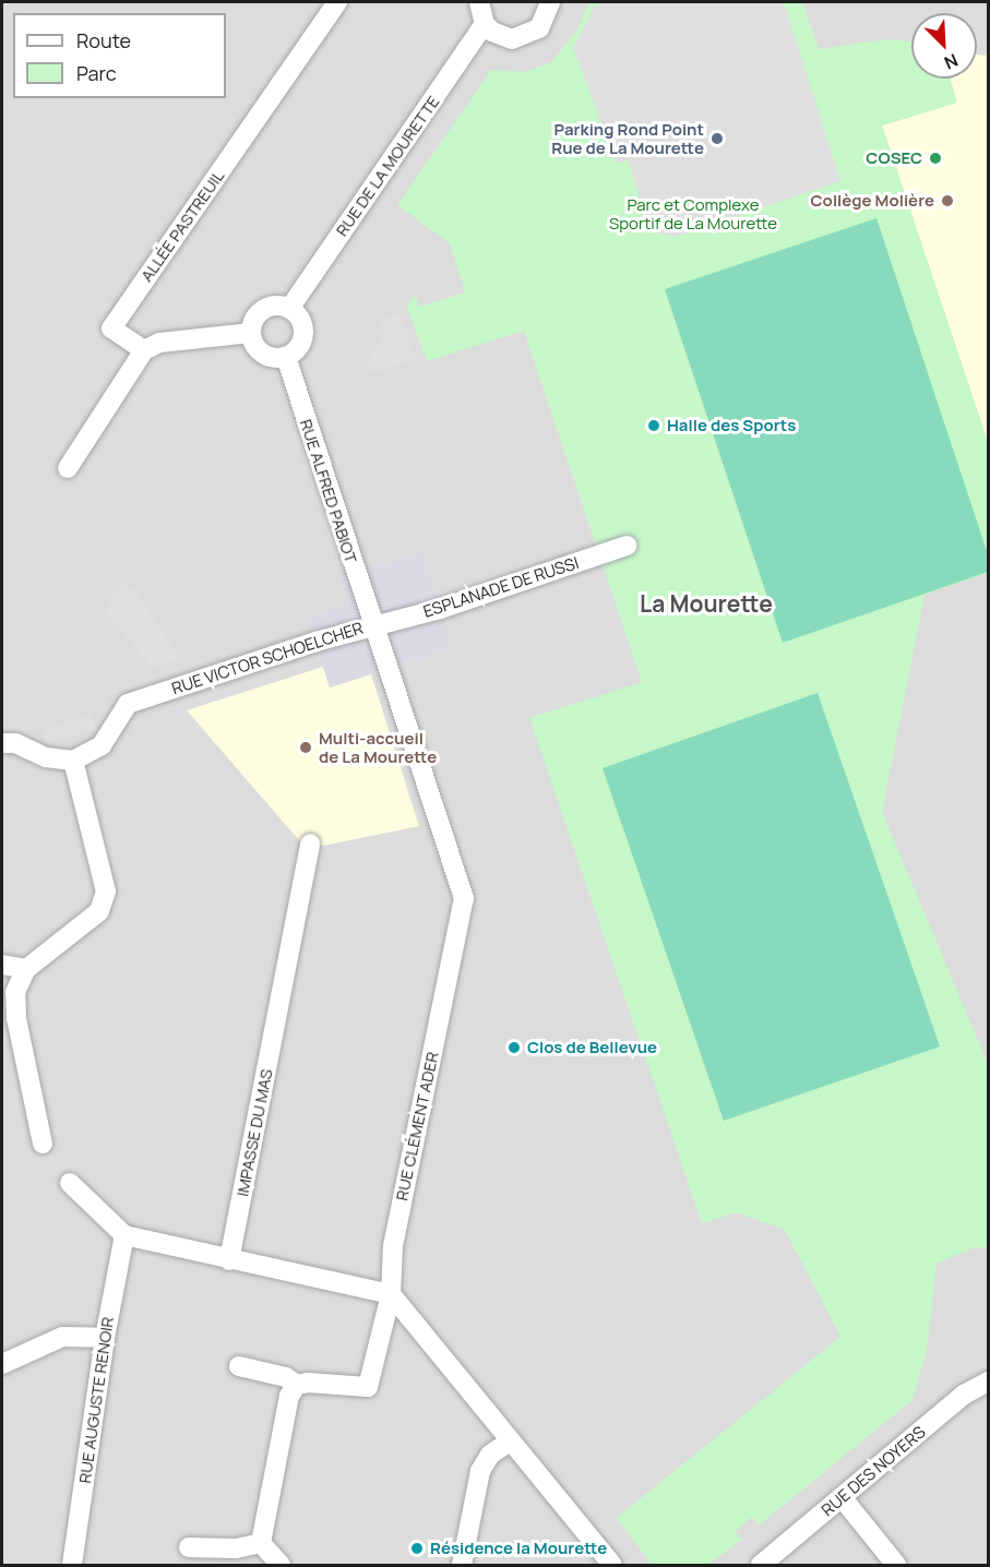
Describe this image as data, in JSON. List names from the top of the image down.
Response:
{
  "streets": {
    "street": [
      "RUE DE LA MOURETTE",
      "ALLÉE PASTREUIL",
      "RUE ALFRED PABIOT",
      "ESPLANADE DE RUSSI",
      "RUE VICTOR SCHOELCHER",
      "RUE CLÉMENT ADER",
      "IMPASSE DU MAS",
      "RUE AUGUSTE RENOIR",
      "RUE DES NOYERS"
    ]
  },
  "crossings": [
    ["RUE DE LA MOURETTE", "RUE ALFRED PABIOT"],
    ["RUE ALFRED PABIOT", "ESPLANADE DE RUSSI"],
    ["RUE ALFRED PABIOT", "RUE VICTOR SCHOELCHER"],
    ["RUE ALFRED PABIOT", "RUE CLÉMENT ADER"],
    ["ESPLANADE DE RUSSI", "RUE VICTOR SCHOELCHER"],
    ["ESPLANADE DE RUSSI", "RUE CLÉMENT ADER"],
    ["RUE VICTOR SCHOELCHER", "RUE CLÉMENT ADER"]
  ],
  "districts": ["La Mourette"],
  "parks": ["Parc et Complexe Sportif de La Mourette"],
  "places": [
    "Parking Rond Point Rue de La Mourette",
    "COSEC",
    "Collège Molière",
    "Halle des Sports",
    "Multi-accueil de La Mourette",
    "Clos de Bellevue",
    "Résidence la Mourette"
  ],
  "legend": ["Route", "Parc"],
  "north": "bottom right"
}
